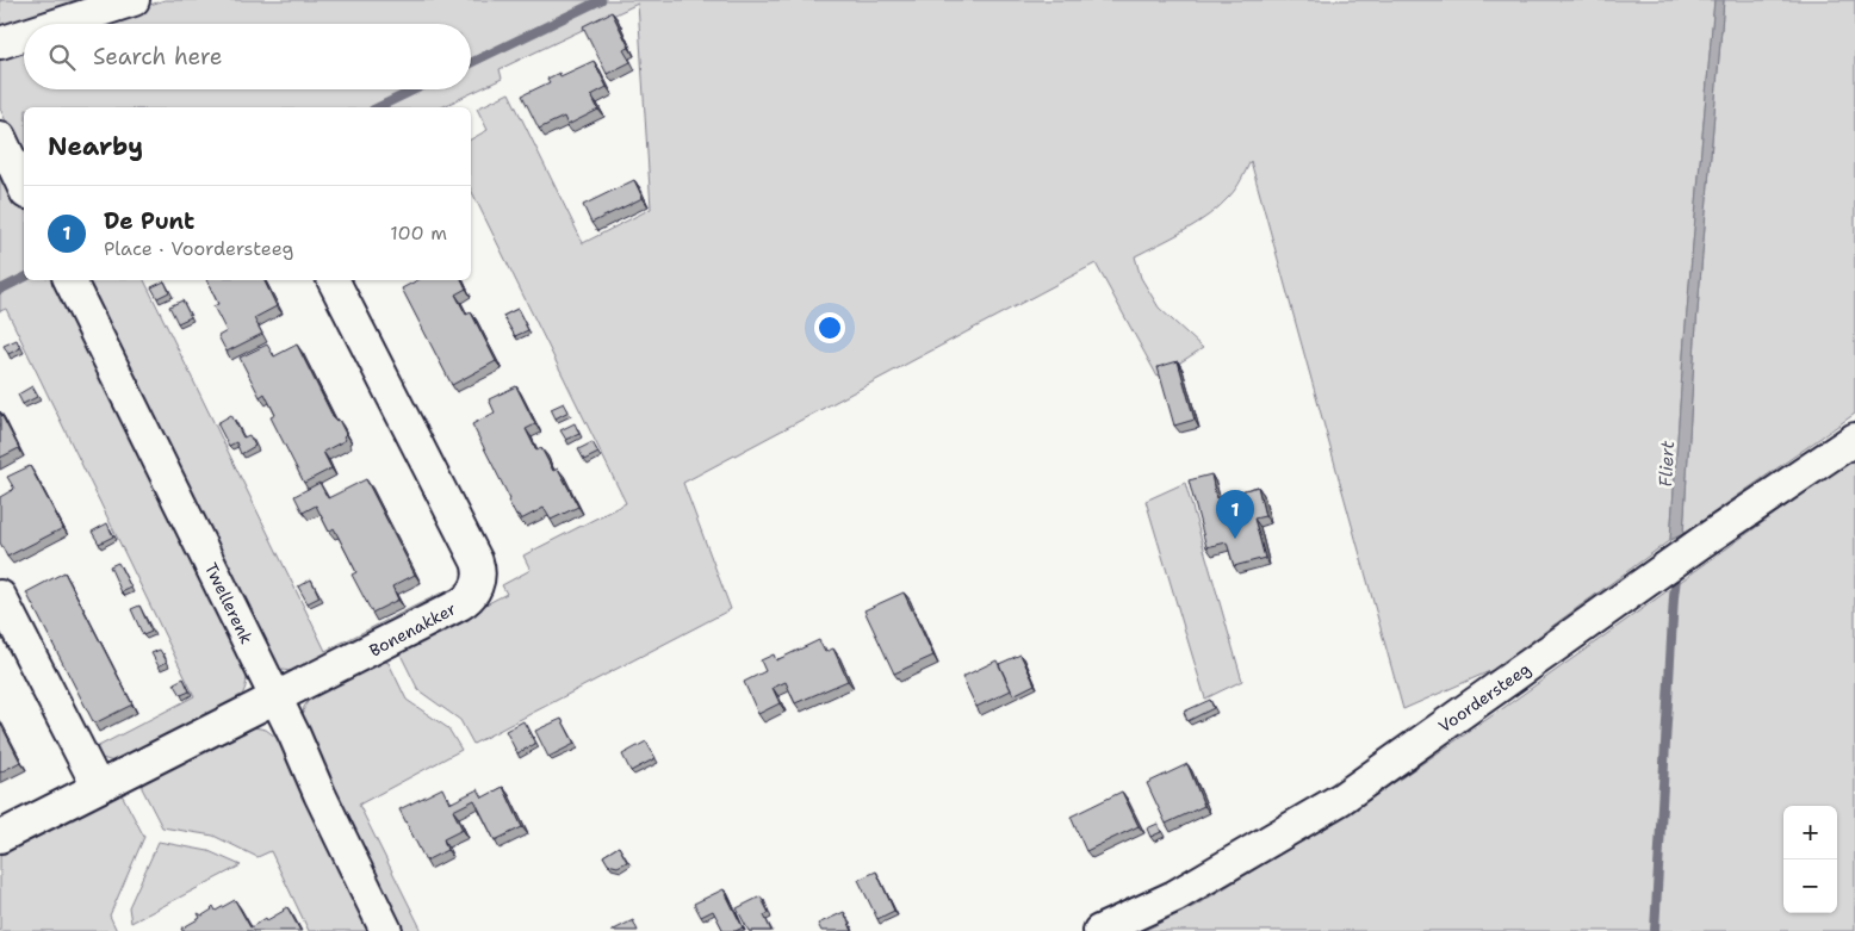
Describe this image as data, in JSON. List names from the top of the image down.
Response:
{
  "streets": {
    "street": ["Twellerenk", "Bonenakker", "Voordersteeg"]
  },
  "crossings": [
    ["Twellerenk", "Bonenakker"]
  ],
  "water": ["Fliert"],
  "page": {
    "search": "Search here",
    "heading": "Nearby",
    "list": [
      {
        "mark": "1",
        "name": "De Punt",
        "note": "Place · Voordersteeg",
        "value": "100 m"
      }
    ],
    "pins": "1",
    "map_buttons": ["+", "−"]
  }
}
